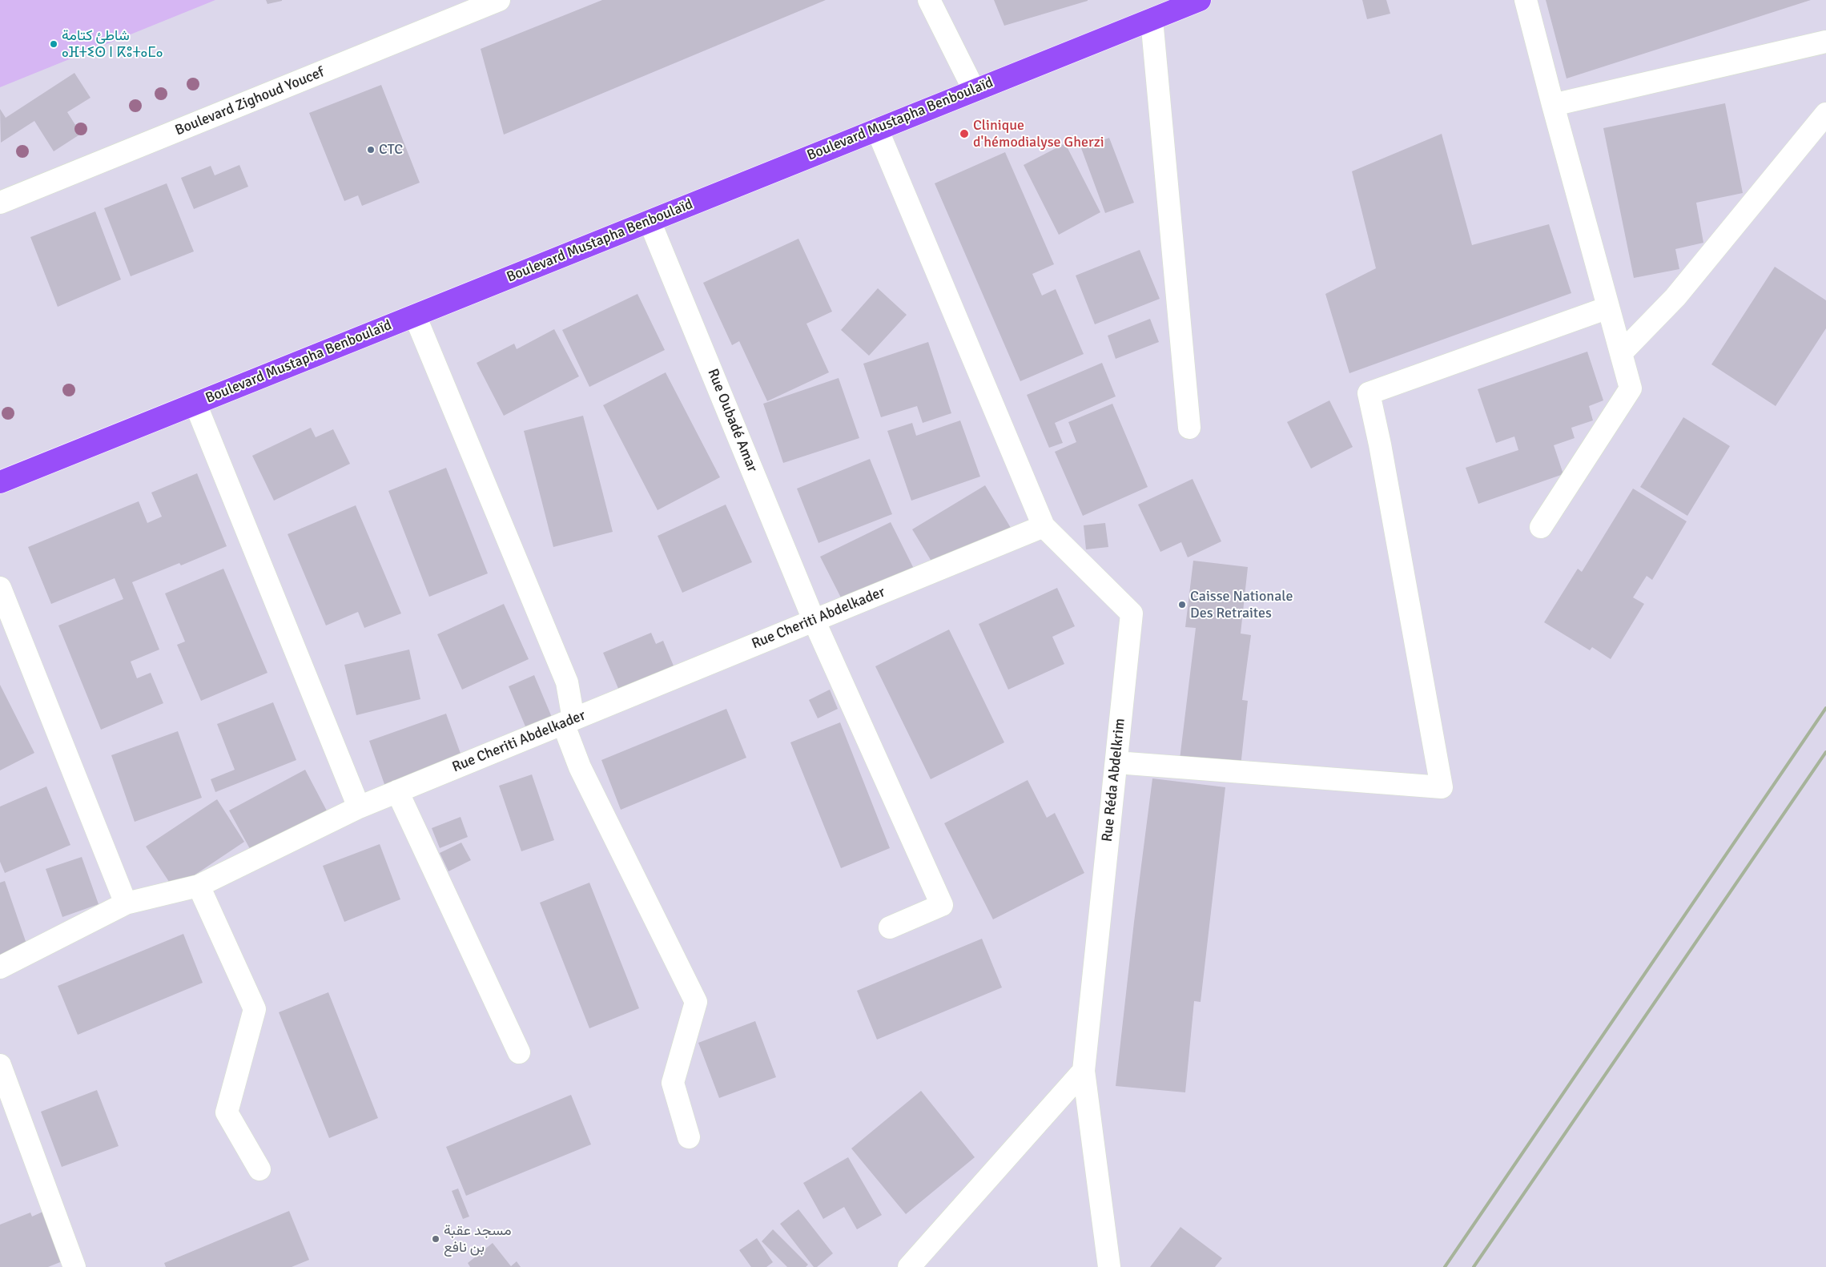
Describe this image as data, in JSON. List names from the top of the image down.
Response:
{
  "streets": {
    "main road": ["Boulevard Mustapha Benboulaïd"],
    "street": [
      "Boulevard Zighoud Youcef",
      "Rue Oubadé Amar",
      "Rue Cheriti Abdelkader",
      "Rue Réda Abdelkrim"
    ]
  },
  "crossings": [
    ["Boulevard Mustapha Benboulaïd", "Rue Oubadé Amar"],
    ["Rue Oubadé Amar", "Rue Cheriti Abdelkader"],
    ["Rue Cheriti Abdelkader", "Rue Réda Abdelkrim"]
  ],
  "places": [
    "شاطئ كتامة ⴰⴼⵜⵉⵙ ⵏ ⴽⵓⵜⴰⵎⴰ",
    "Clinique d'hémodialyse Gherzi",
    "CTC",
    "Caisse Nationale Des Retraites",
    "مسجد عقبة بن نافع"
  ]
}
